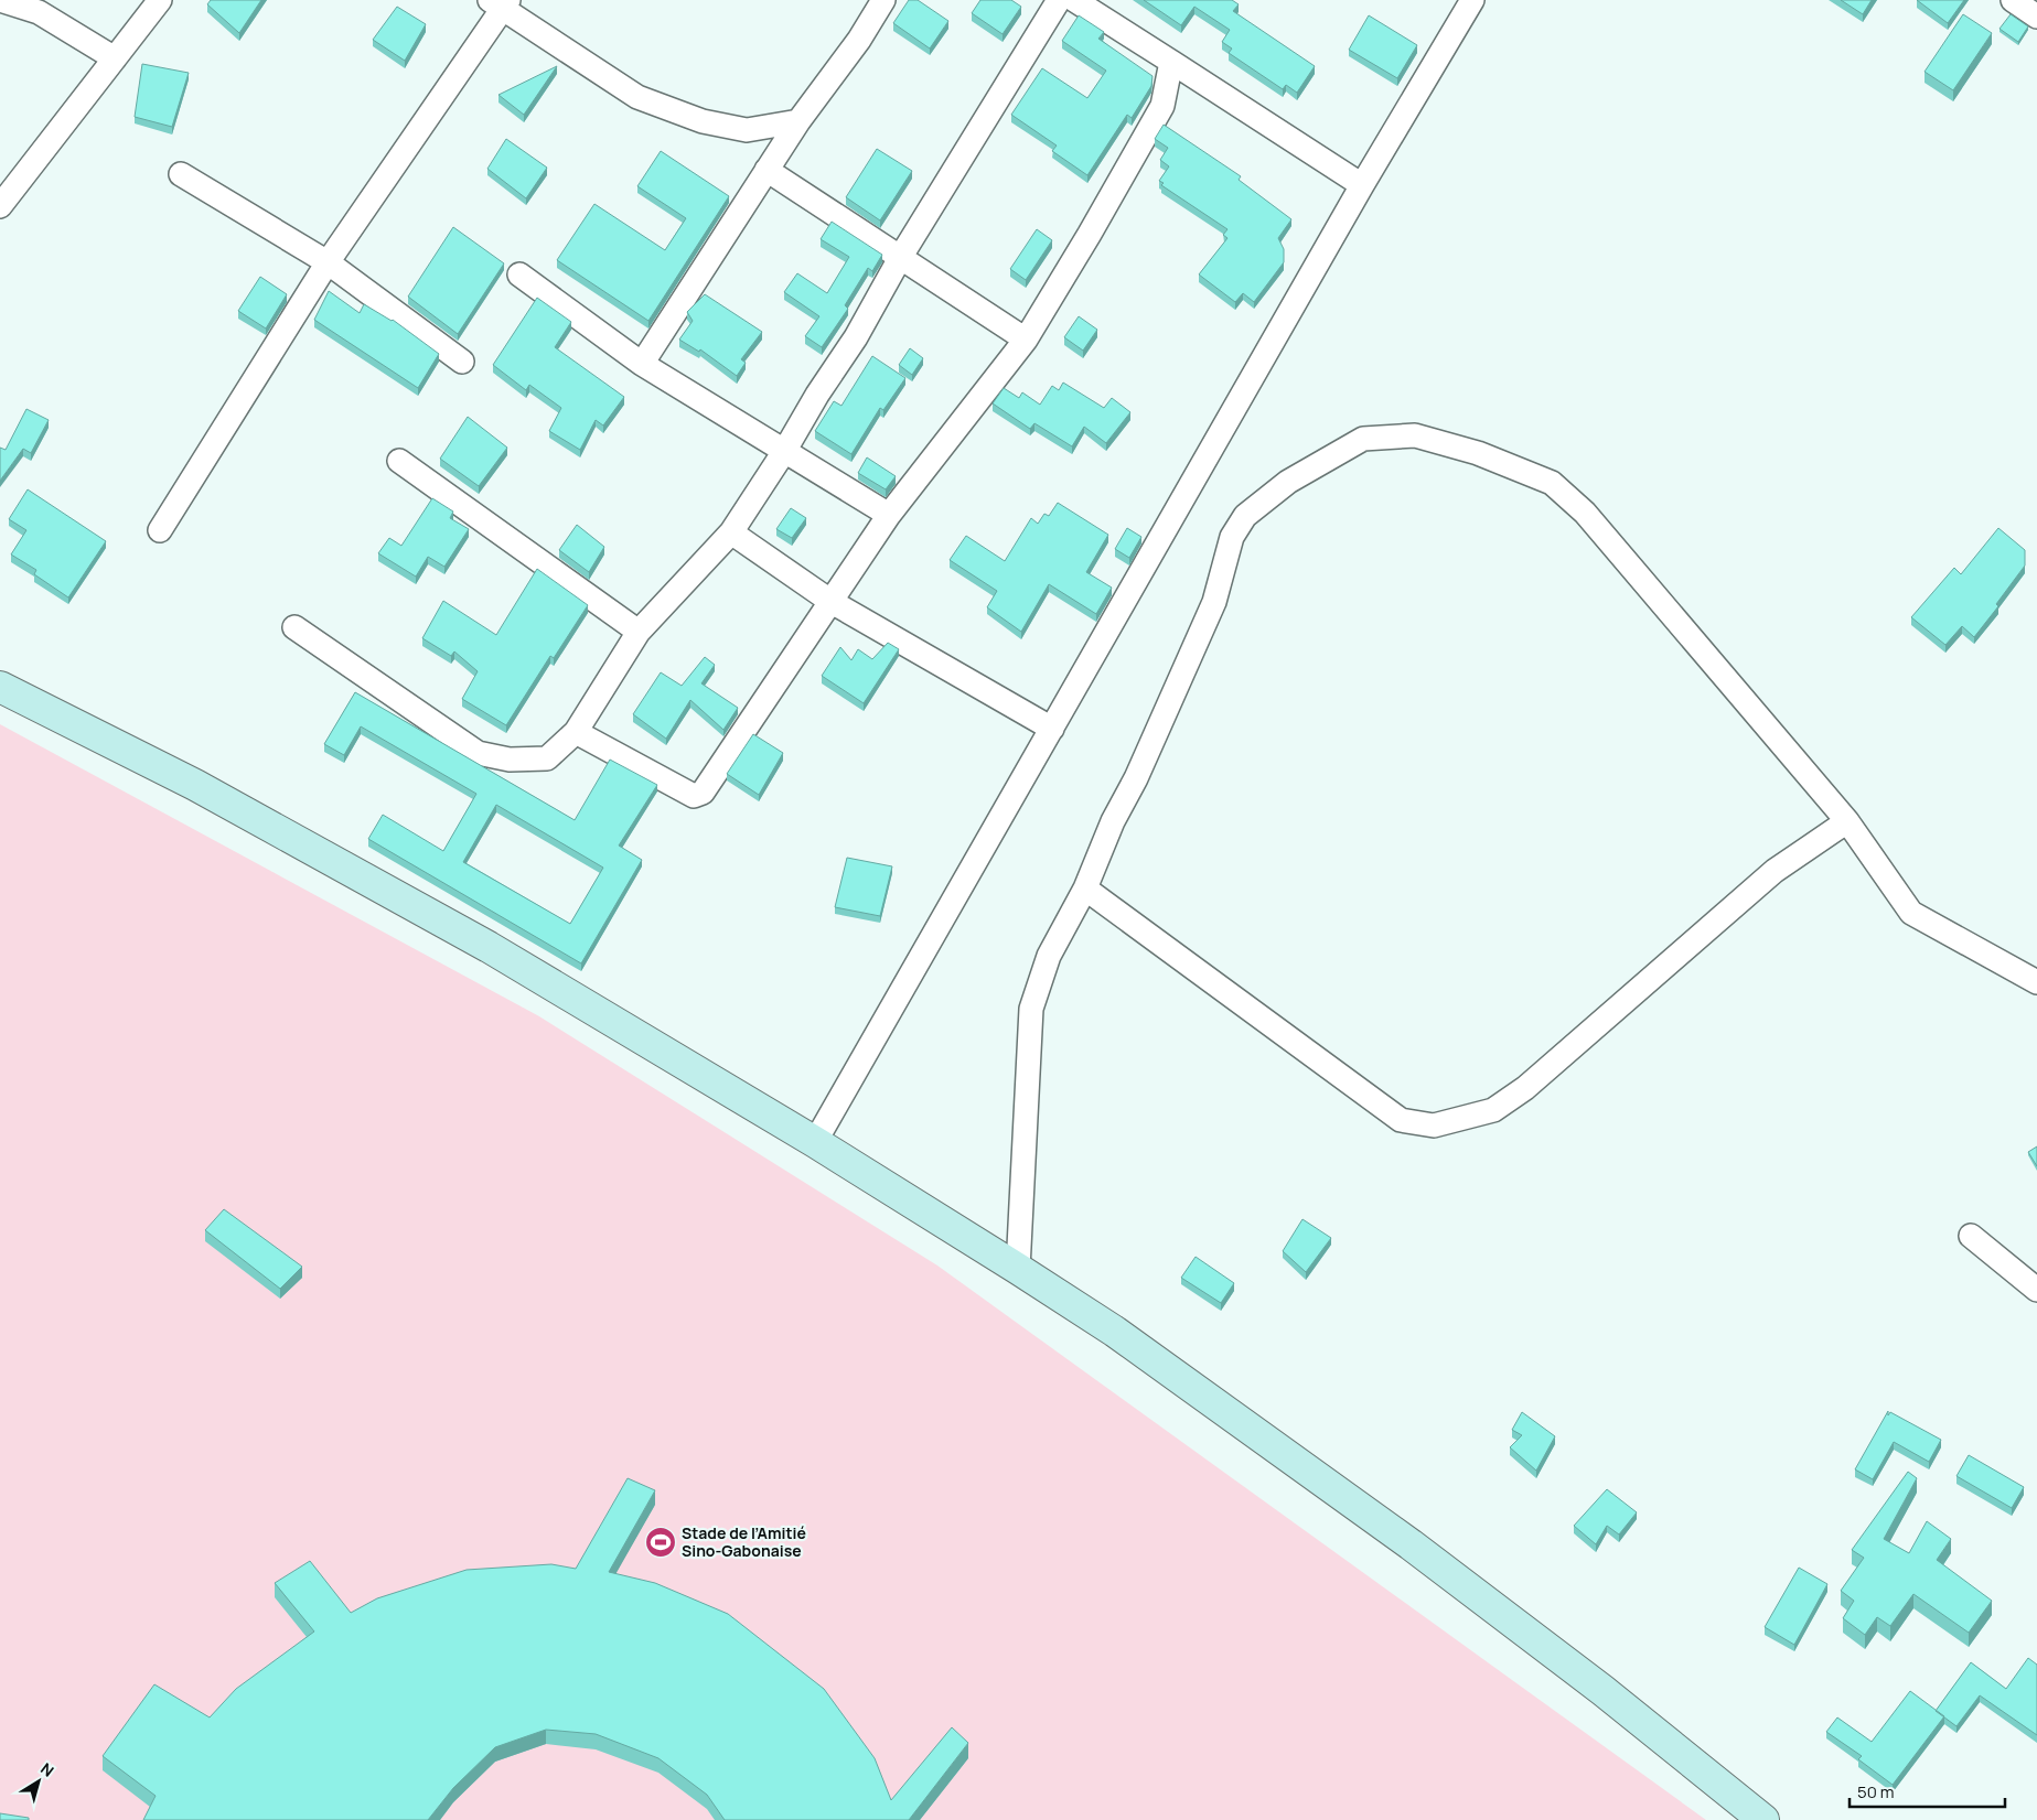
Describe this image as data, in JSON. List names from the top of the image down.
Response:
{
  "places": {
    "sports": ["Stade de l’Amitié Sino-Gabonaise"]
  },
  "scale_bar": "50 m",
  "north": "top right"
}
